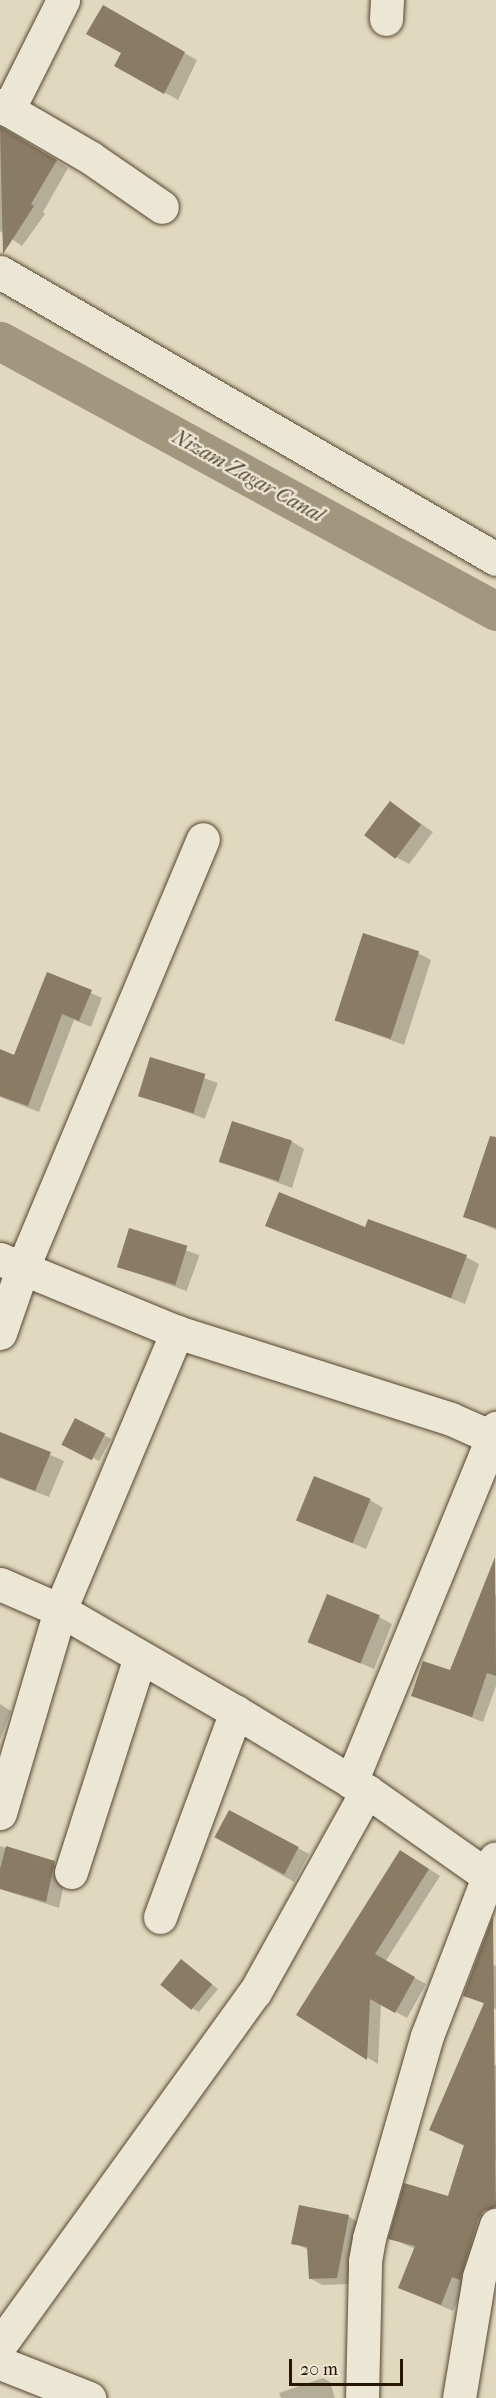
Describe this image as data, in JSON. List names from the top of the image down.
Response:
{
  "water": ["Nizam Zagar Canal"],
  "scale_bar": "20 m"
}
